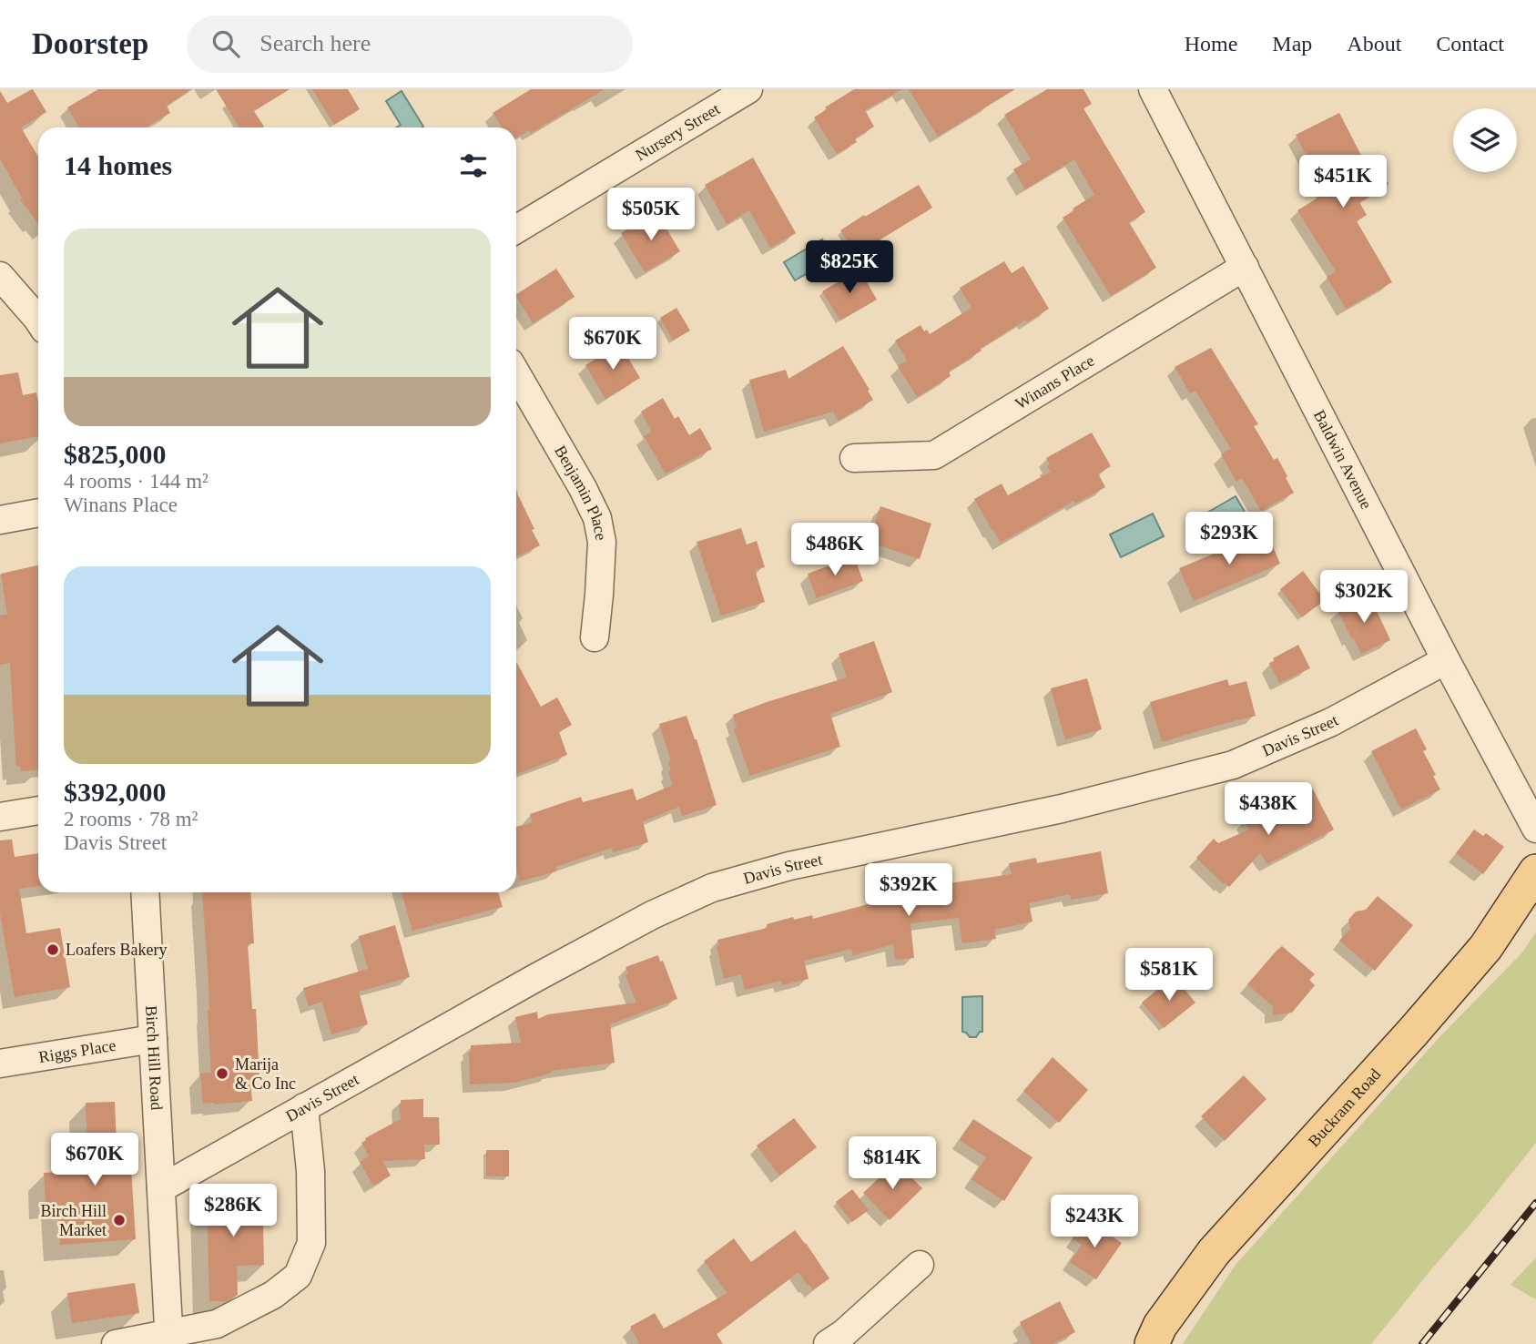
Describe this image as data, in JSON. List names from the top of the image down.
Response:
{
  "streets": {
    "main road": ["Buckram Road"],
    "street": [
      "Nursery Street",
      "Winans Place",
      "Baldwin Avenue",
      "Benjamin Place",
      "Davis Street",
      "Riggs Place",
      "Birch Hill Road"
    ]
  },
  "crossings": [
    ["Winans Place", "Baldwin Avenue"],
    ["Baldwin Avenue", "Davis Street"],
    ["Davis Street", "Birch Hill Road"],
    ["Riggs Place", "Birch Hill Road"]
  ],
  "places": ["Loafers Bakery", "Marija & Co Inc", "Birch Hill Market"],
  "page": {
    "header": "Doorstep",
    "search": "Search here",
    "nav": [
      "Home",
      "Map",
      "About",
      "Contact"
    ],
    "heading": "14 homes",
    "price": [
      "$451K",
      "$505K",
      "$825K",
      "$670K",
      "$293K",
      "$486K",
      "$302K",
      "$438K",
      "$392K",
      "$581K",
      "$670K",
      "$814K",
      "$286K",
      "$243K"
    ],
    "list": [
      {
        "name": "$825,000",
        "note": "4 rooms · 144 m² · Winans Place"
      },
      {
        "name": "$392,000",
        "note": "2 rooms · 78 m² · Davis Street"
      }
    ]
  }
}
